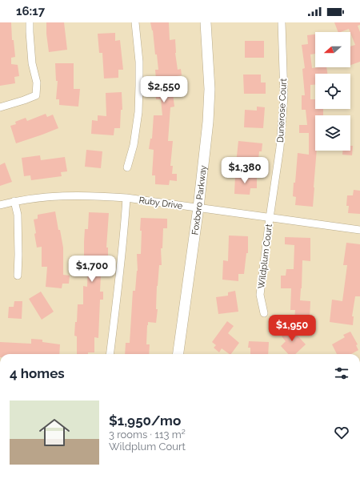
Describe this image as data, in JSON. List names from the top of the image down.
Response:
{
  "streets": {
    "main road": ["Foxboro Parkway"],
    "street": ["Dunerose Court", "Ruby Drive", "Wildplum Court"]
  },
  "crossings": [
    ["Dunerose Court", "Ruby Drive"],
    ["Dunerose Court", "Wildplum Court"],
    ["Foxboro Parkway", "Ruby Drive"],
    ["Ruby Drive", "Wildplum Court"]
  ],
  "north": "left",
  "page": {
    "status": "16:17",
    "price": [
      "$2,550",
      "$1,380",
      "$1,700",
      "$1,950"
    ],
    "heading": "4 homes",
    "list": [
      {
        "name": "$1,950/mo",
        "note": "3 rooms · 113 m² · Wildplum Court"
      }
    ]
  }
}
